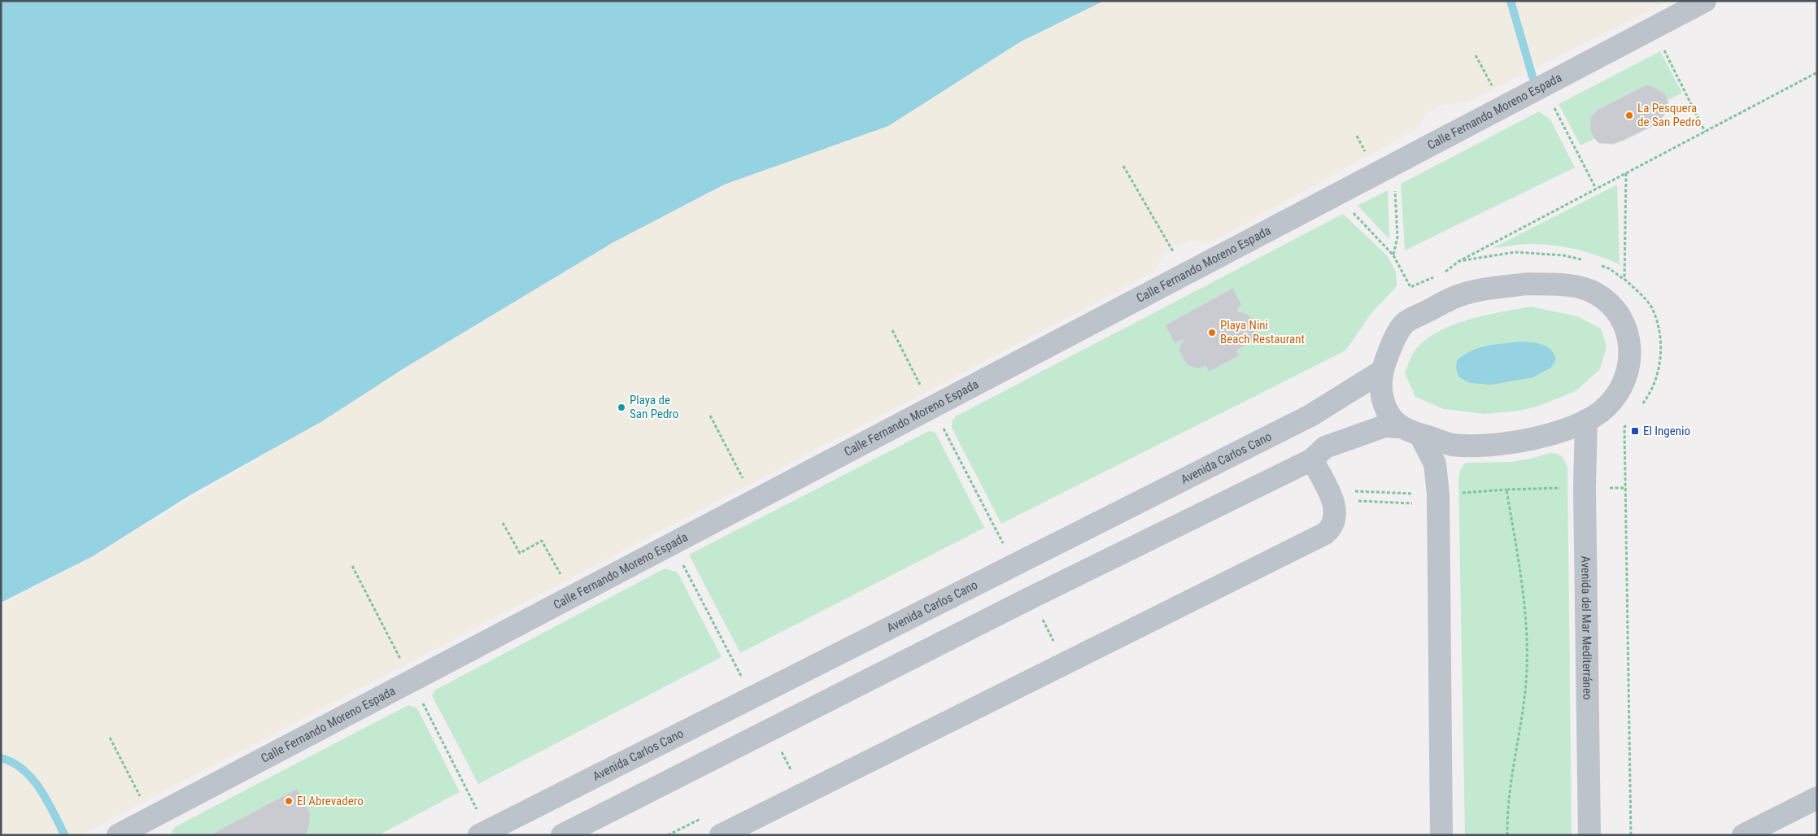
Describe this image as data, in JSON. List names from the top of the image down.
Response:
{
  "streets": {
    "street": ["Calle Fernando Moreno Espada", "Avenida Carlos Cano", "Avenida del Mar Mediterráneo"]
  },
  "places": {
    "other": [
      "La Pesquera de San Pedro",
      "Playa Nini Beach Restaurant",
      "Playa de San Pedro",
      "El Abrevadero"
    ],
    "transit": ["El Ingenio"]
  }
}
